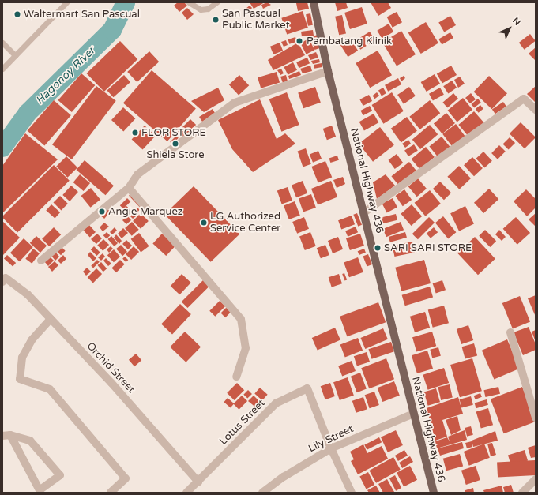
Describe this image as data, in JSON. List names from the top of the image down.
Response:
{
  "streets": {
    "main road": ["National Highway 436"],
    "street": ["Orchid Street", "Lotus Street", "Lily Street"]
  },
  "crossings": [
    ["National Highway 436", "Lily Street"],
    ["Orchid Street", "Lotus Street"],
    ["Lotus Street", "Lily Street"]
  ],
  "water": ["Hagonoy River"],
  "places": [
    "Waltermart San Pascual",
    "San Pascual Public Market",
    "Pambatang Klinik",
    "FLOR STORE",
    "Shiela Store",
    "Angie Marquez",
    "LG Authorized Service Center",
    "SARI SARI STORE"
  ],
  "north": "top right"
}
